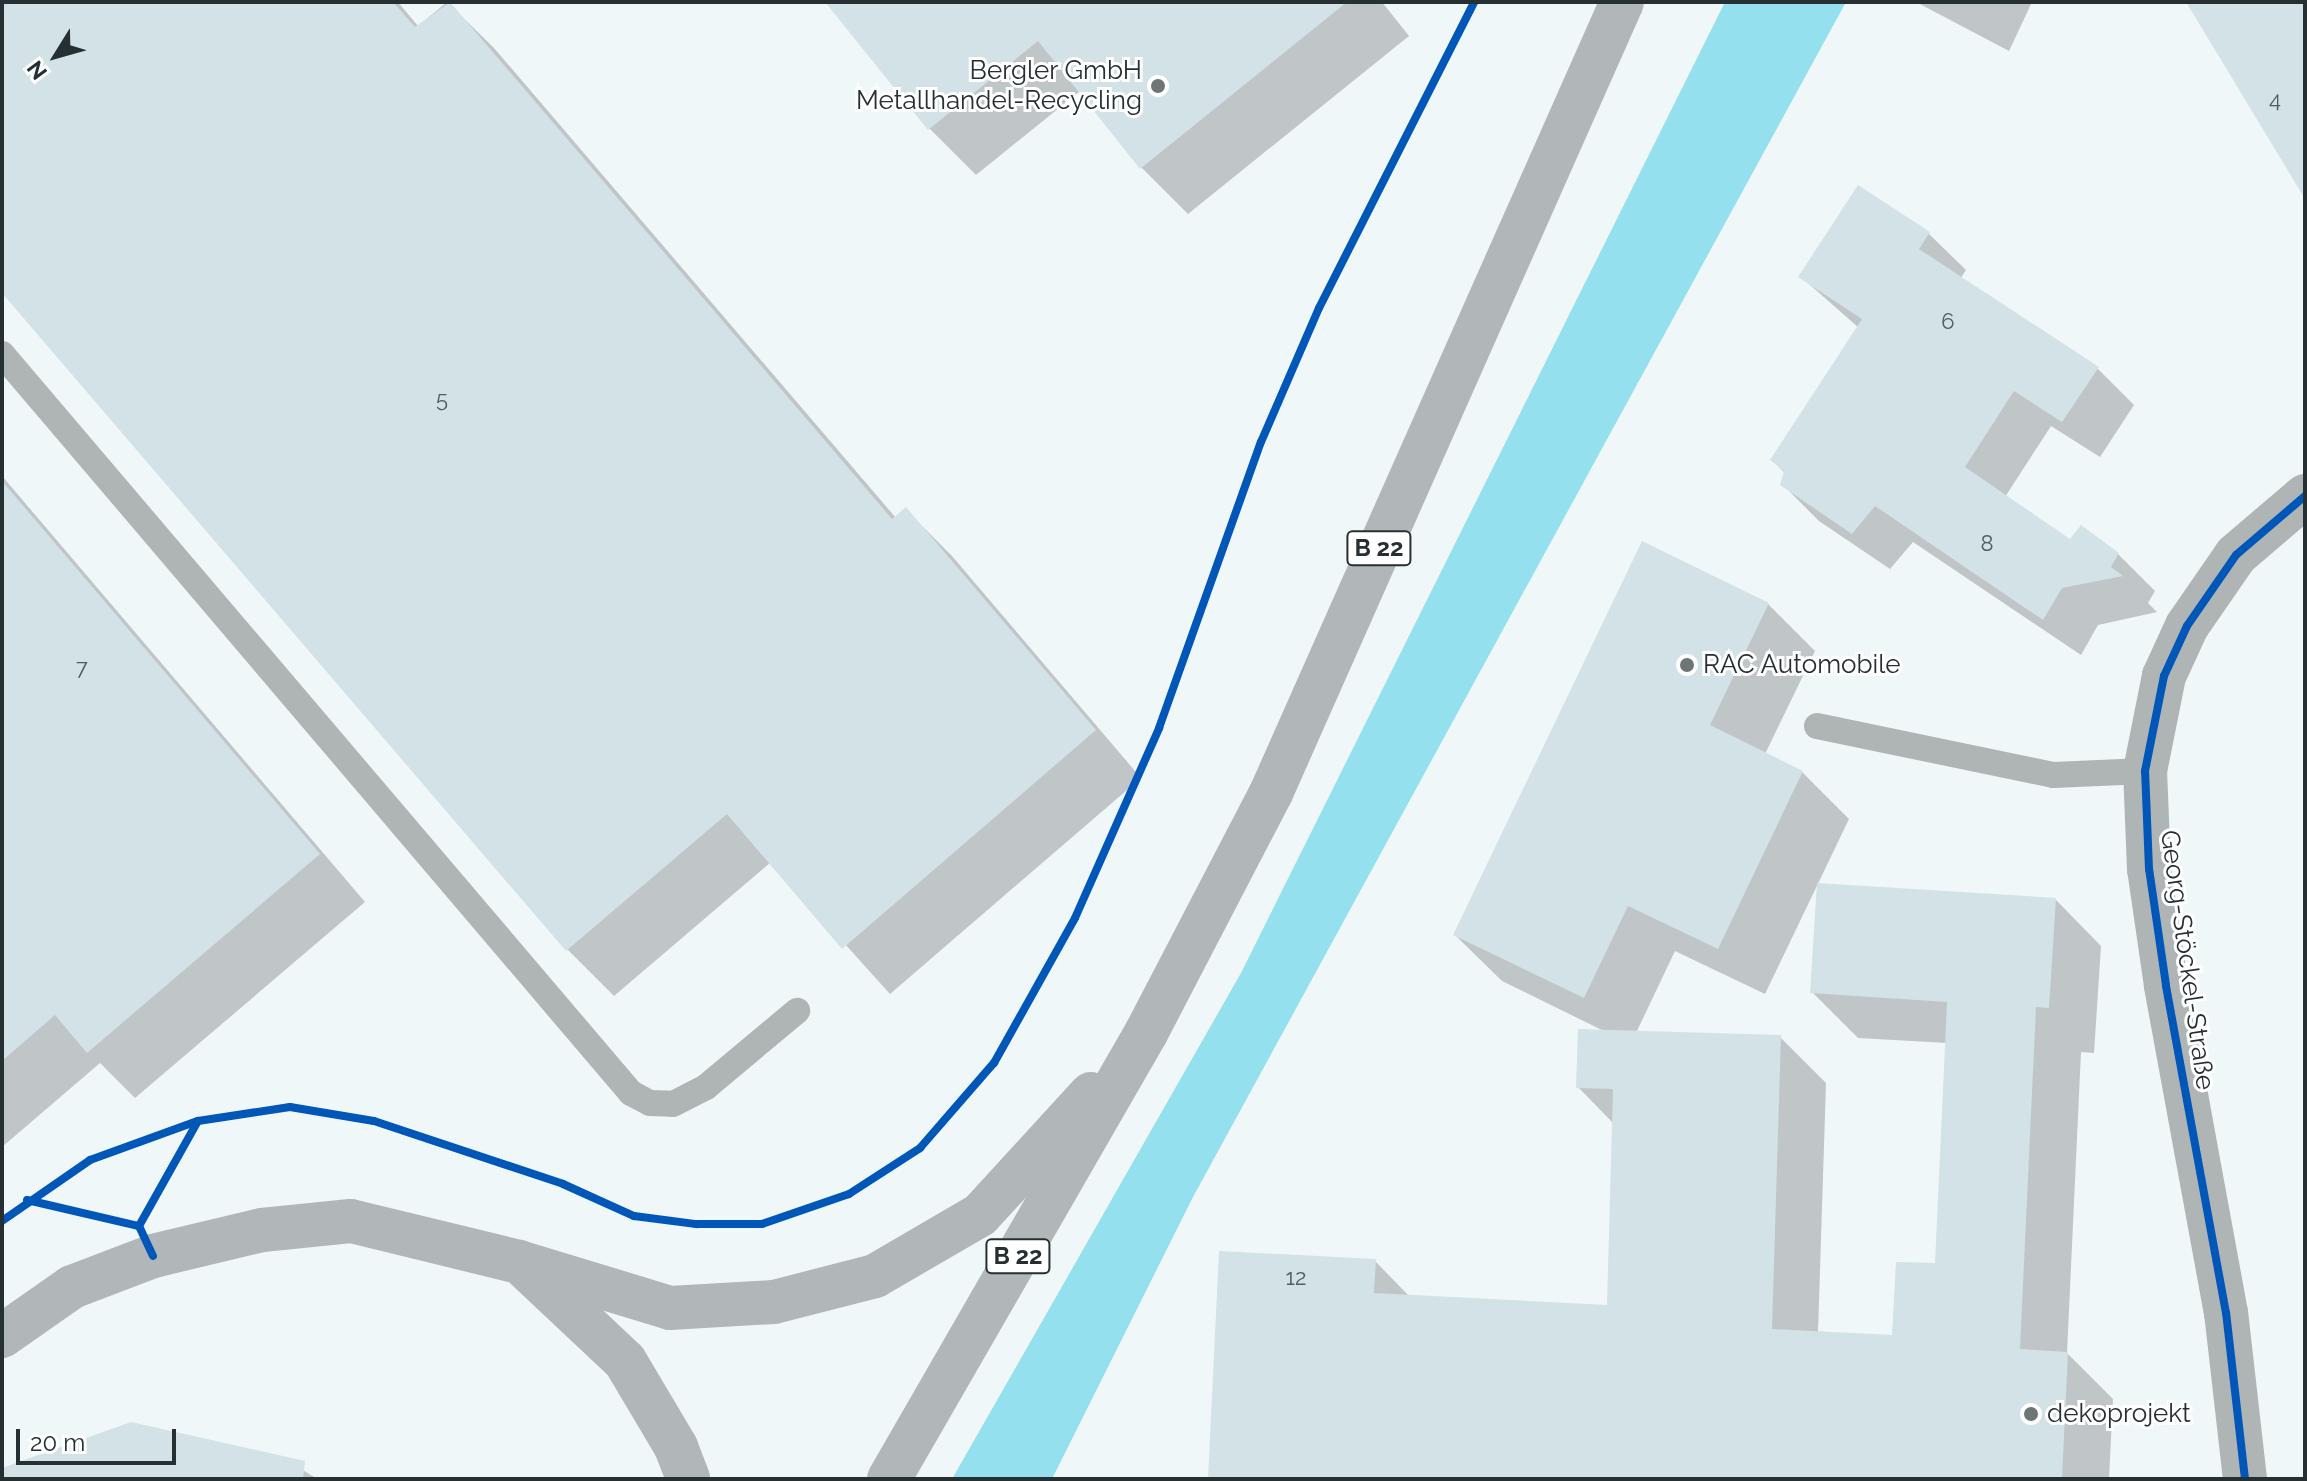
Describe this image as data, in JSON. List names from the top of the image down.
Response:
{
  "streets": {
    "main road": ["B 22"],
    "street": ["Georg-Stöckel-Straße"]
  },
  "places": ["Bergler GmbH Metallhandel-Recycling", "RAC Automobile", "dekoprojekt"],
  "house_numbers": [
    "4",
    "6",
    "5",
    "8",
    "7",
    "12"
  ],
  "scale_bar": "20 m",
  "north": "bottom left"
}
